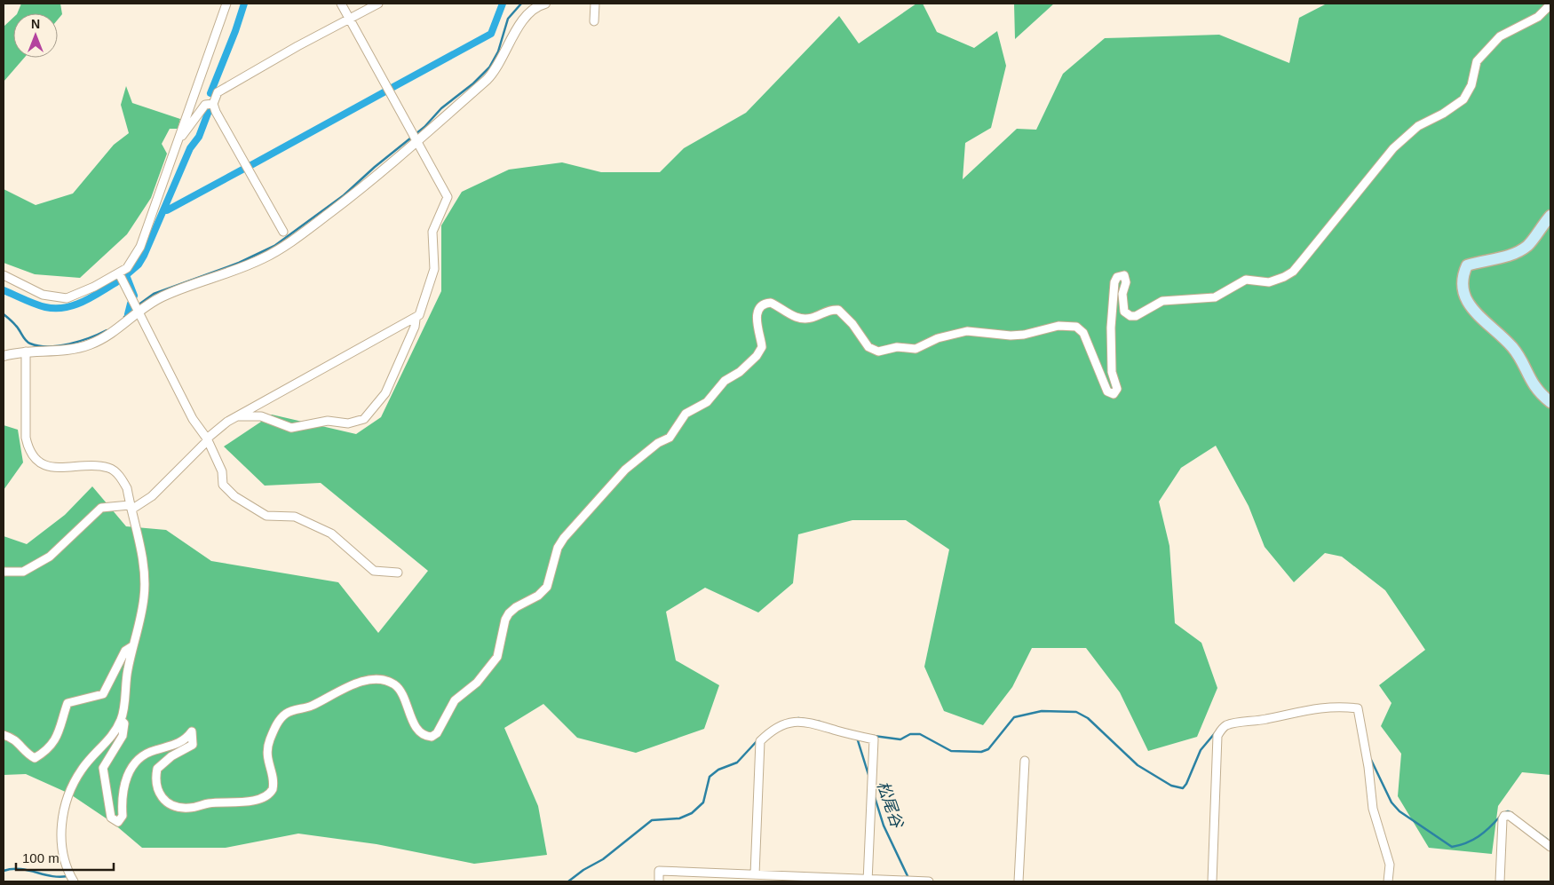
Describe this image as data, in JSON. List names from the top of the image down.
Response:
{
  "water": ["松尾谷"],
  "scale_bar": "100 m",
  "north": "top"
}
